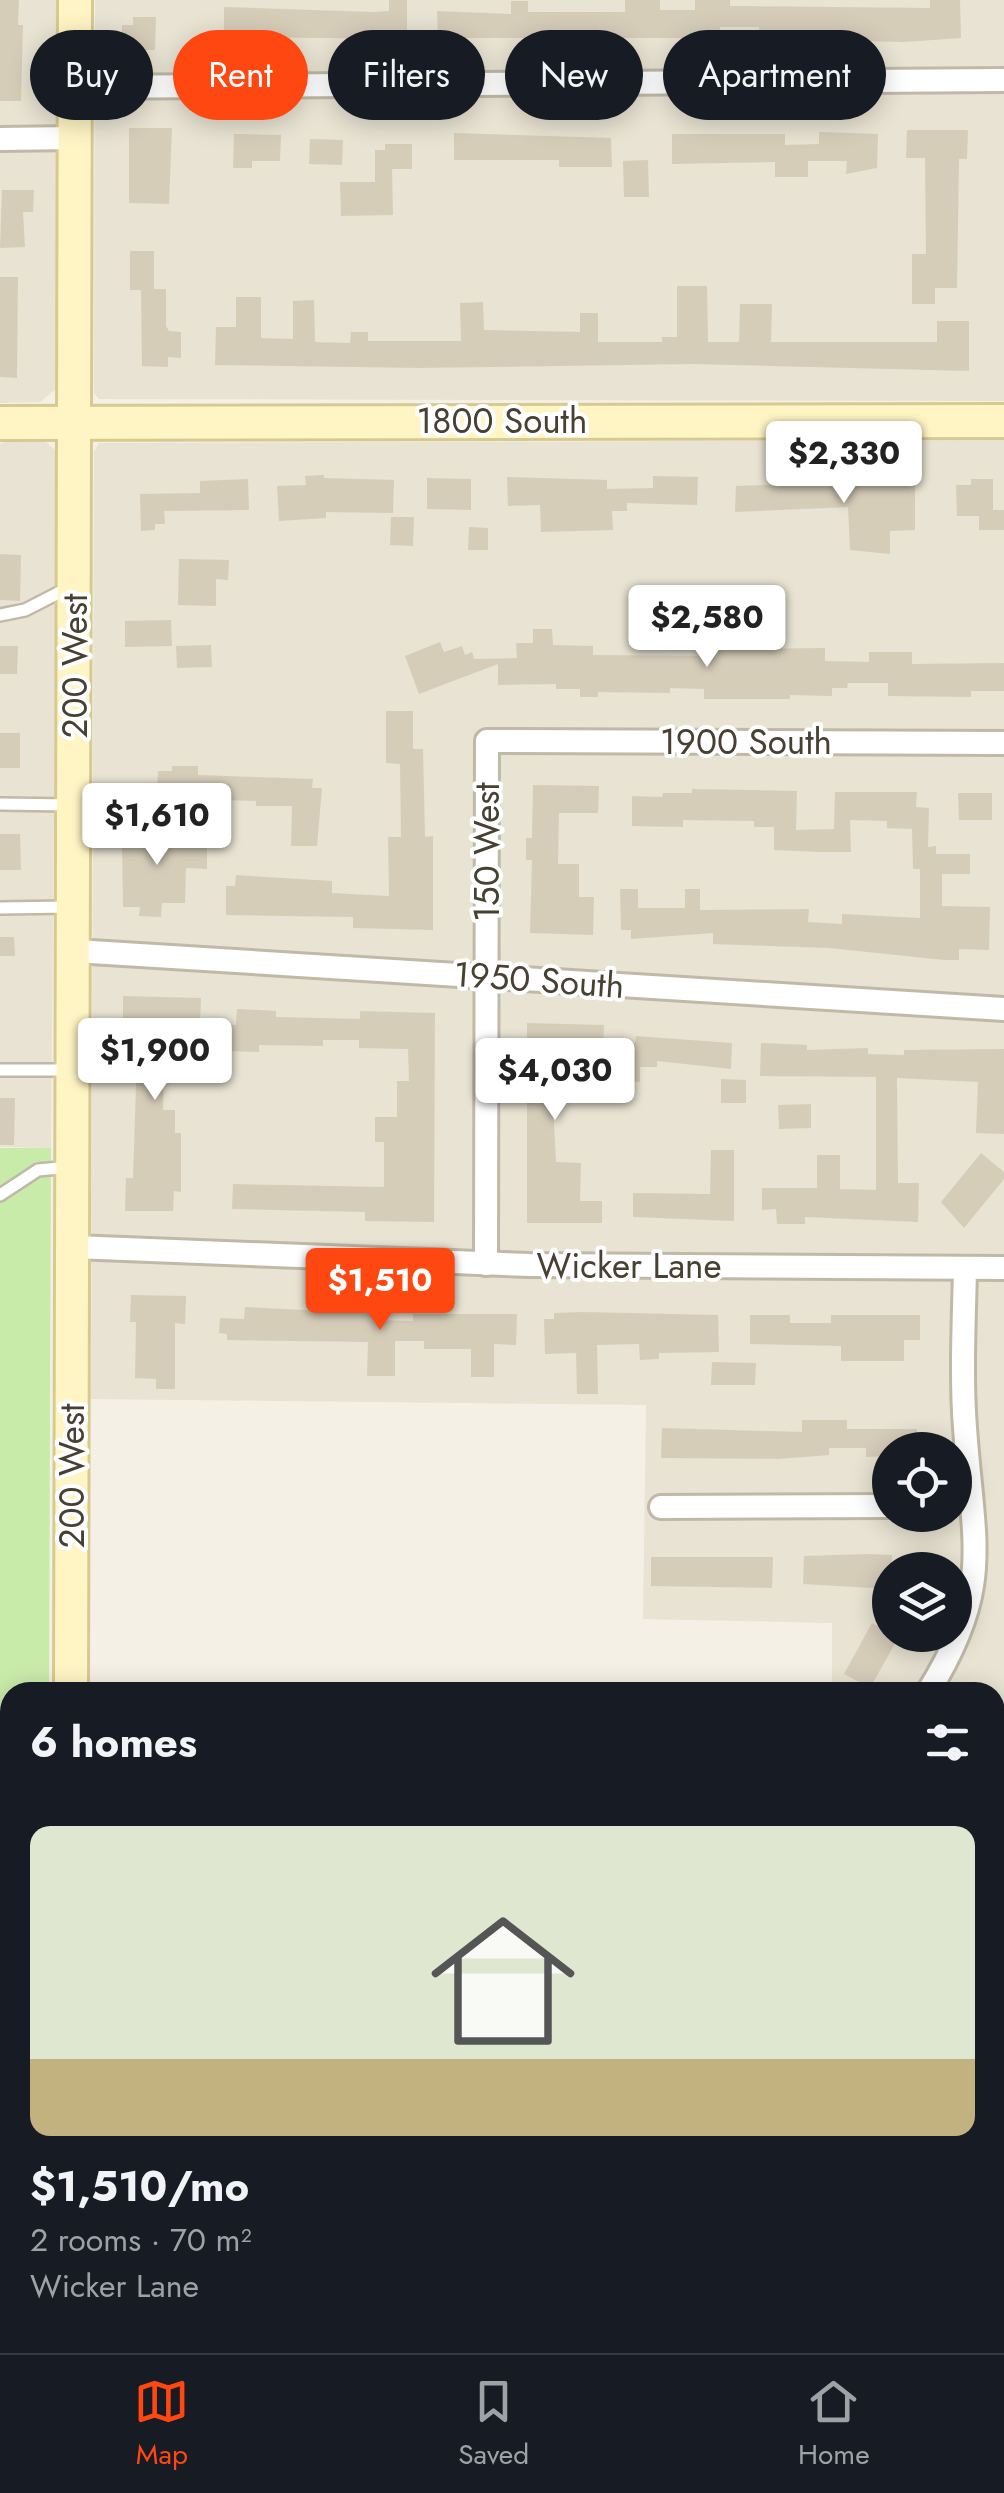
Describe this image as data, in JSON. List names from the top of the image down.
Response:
{
  "streets": {
    "street": [
      "1800 South",
      "200 West",
      "1900 South",
      "150 West",
      "1950 South",
      "Wicker Lane"
    ]
  },
  "crossings": [
    ["1800 South", "200 West"],
    ["200 West", "1950 South"],
    ["200 West", "Wicker Lane"],
    ["1900 South", "150 West"],
    ["150 West", "1950 South"],
    ["150 West", "Wicker Lane"]
  ],
  "page": {
    "chip": [
      "Buy",
      "Rent",
      "Filters",
      "New",
      "Apartment"
    ],
    "price": [
      "$2,330",
      "$2,580",
      "$1,610",
      "$1,900",
      "$4,030",
      "$1,510"
    ],
    "heading": "6 homes",
    "list": [
      {
        "name": "$1,510/mo",
        "note": "2 rooms · 70 m² · Wicker Lane"
      }
    ],
    "tabs": ["Map", "Saved", "Home"]
  }
}
